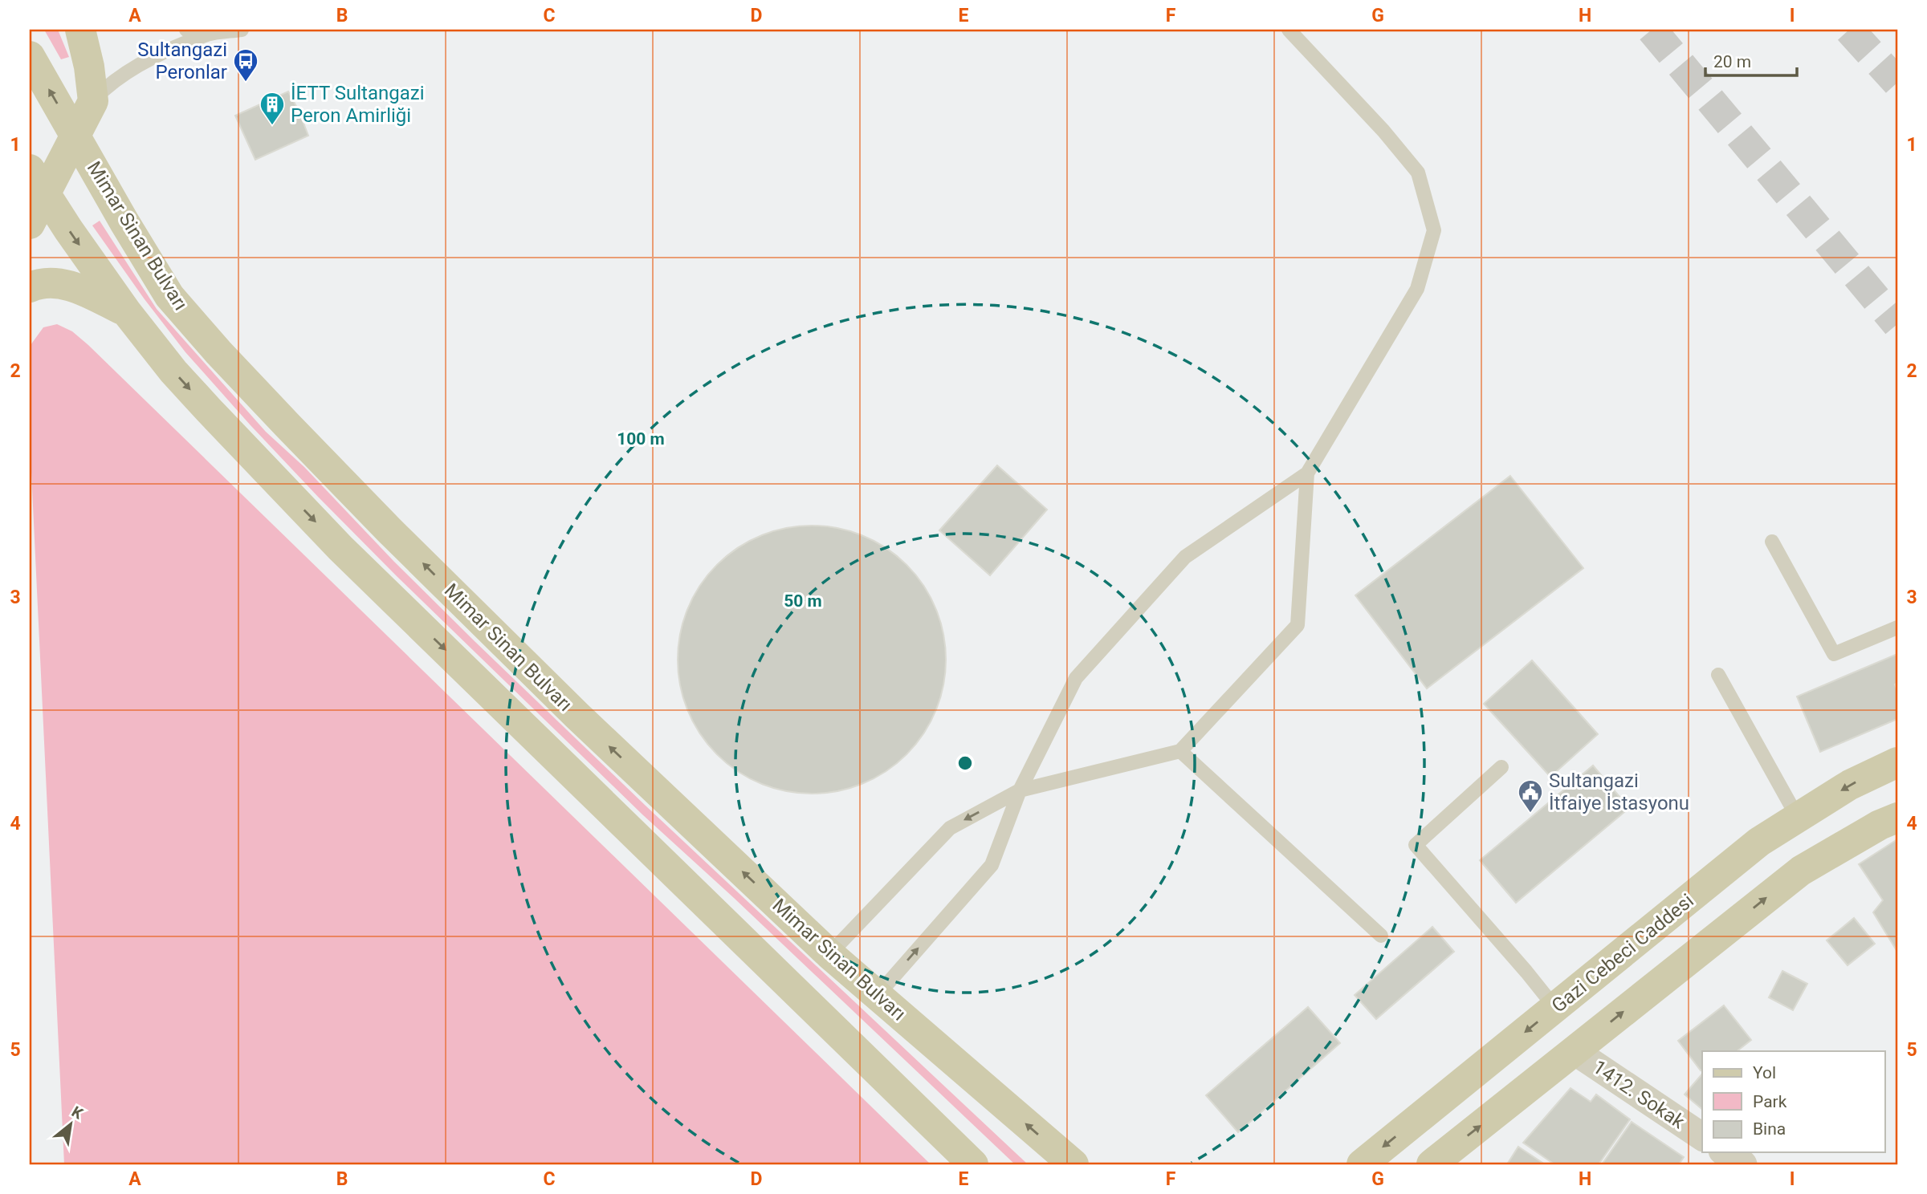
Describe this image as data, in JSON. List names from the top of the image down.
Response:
{
  "streets": {
    "main road": ["Mimar Sinan Bulvarı", "Gazi Cebeci Caddesi"],
    "street": ["1412. Sokak"]
  },
  "places": {
    "bus stop": ["Sultangazi Peronlar"],
    "building": ["İETT Sultangazi Peron Amirliği"],
    "public building": ["Sultangazi İtfaiye İstasyonu"]
  },
  "legend": ["Yol", "Park", "Bina"],
  "scale_bar": "20 m",
  "north": "top right",
  "grid": {
    "columns": [
      "A",
      "B",
      "C",
      "D",
      "E",
      "F",
      "G",
      "H",
      "I"
    ],
    "rows": [
      "1",
      "2",
      "3",
      "4",
      "5"
    ]
  },
  "rings": ["100 m", "50 m"]
}
